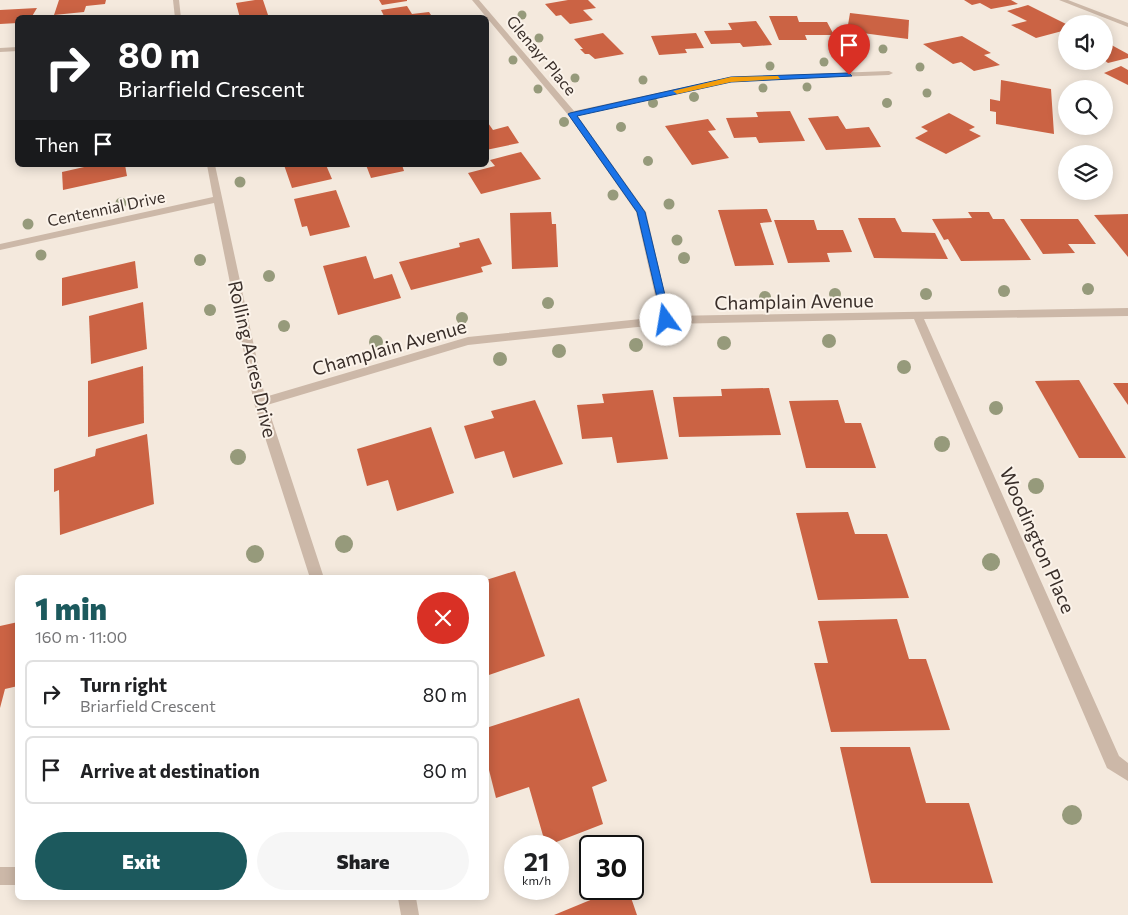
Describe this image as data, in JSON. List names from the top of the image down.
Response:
{
  "streets": {
    "street": [
      "Glenayr Place",
      "Centennial Drive",
      "Champlain Avenue",
      "Rolling Acres Drive",
      "Woodington Place"
    ]
  },
  "crossings": [
    ["Glenayr Place", "Champlain Avenue"],
    ["Centennial Drive", "Rolling Acres Drive"],
    ["Champlain Avenue", "Rolling Acres Drive"],
    ["Champlain Avenue", "Woodington Place"]
  ],
  "page": {
    "turn": ["80 m", "Briarfield Crescent"],
    "then": "Then",
    "heading": ["1 min", "160 m · 11:00"],
    "list": [
      {
        "name": "Turn right",
        "note": "Briarfield Crescent",
        "value": "80 m"
      },
      {
        "name": "Arrive at destination",
        "value": "80 m"
      }
    ],
    "buttons": ["Exit", "Share"],
    "speed": "21 km/h",
    "limit": "30"
  }
}
